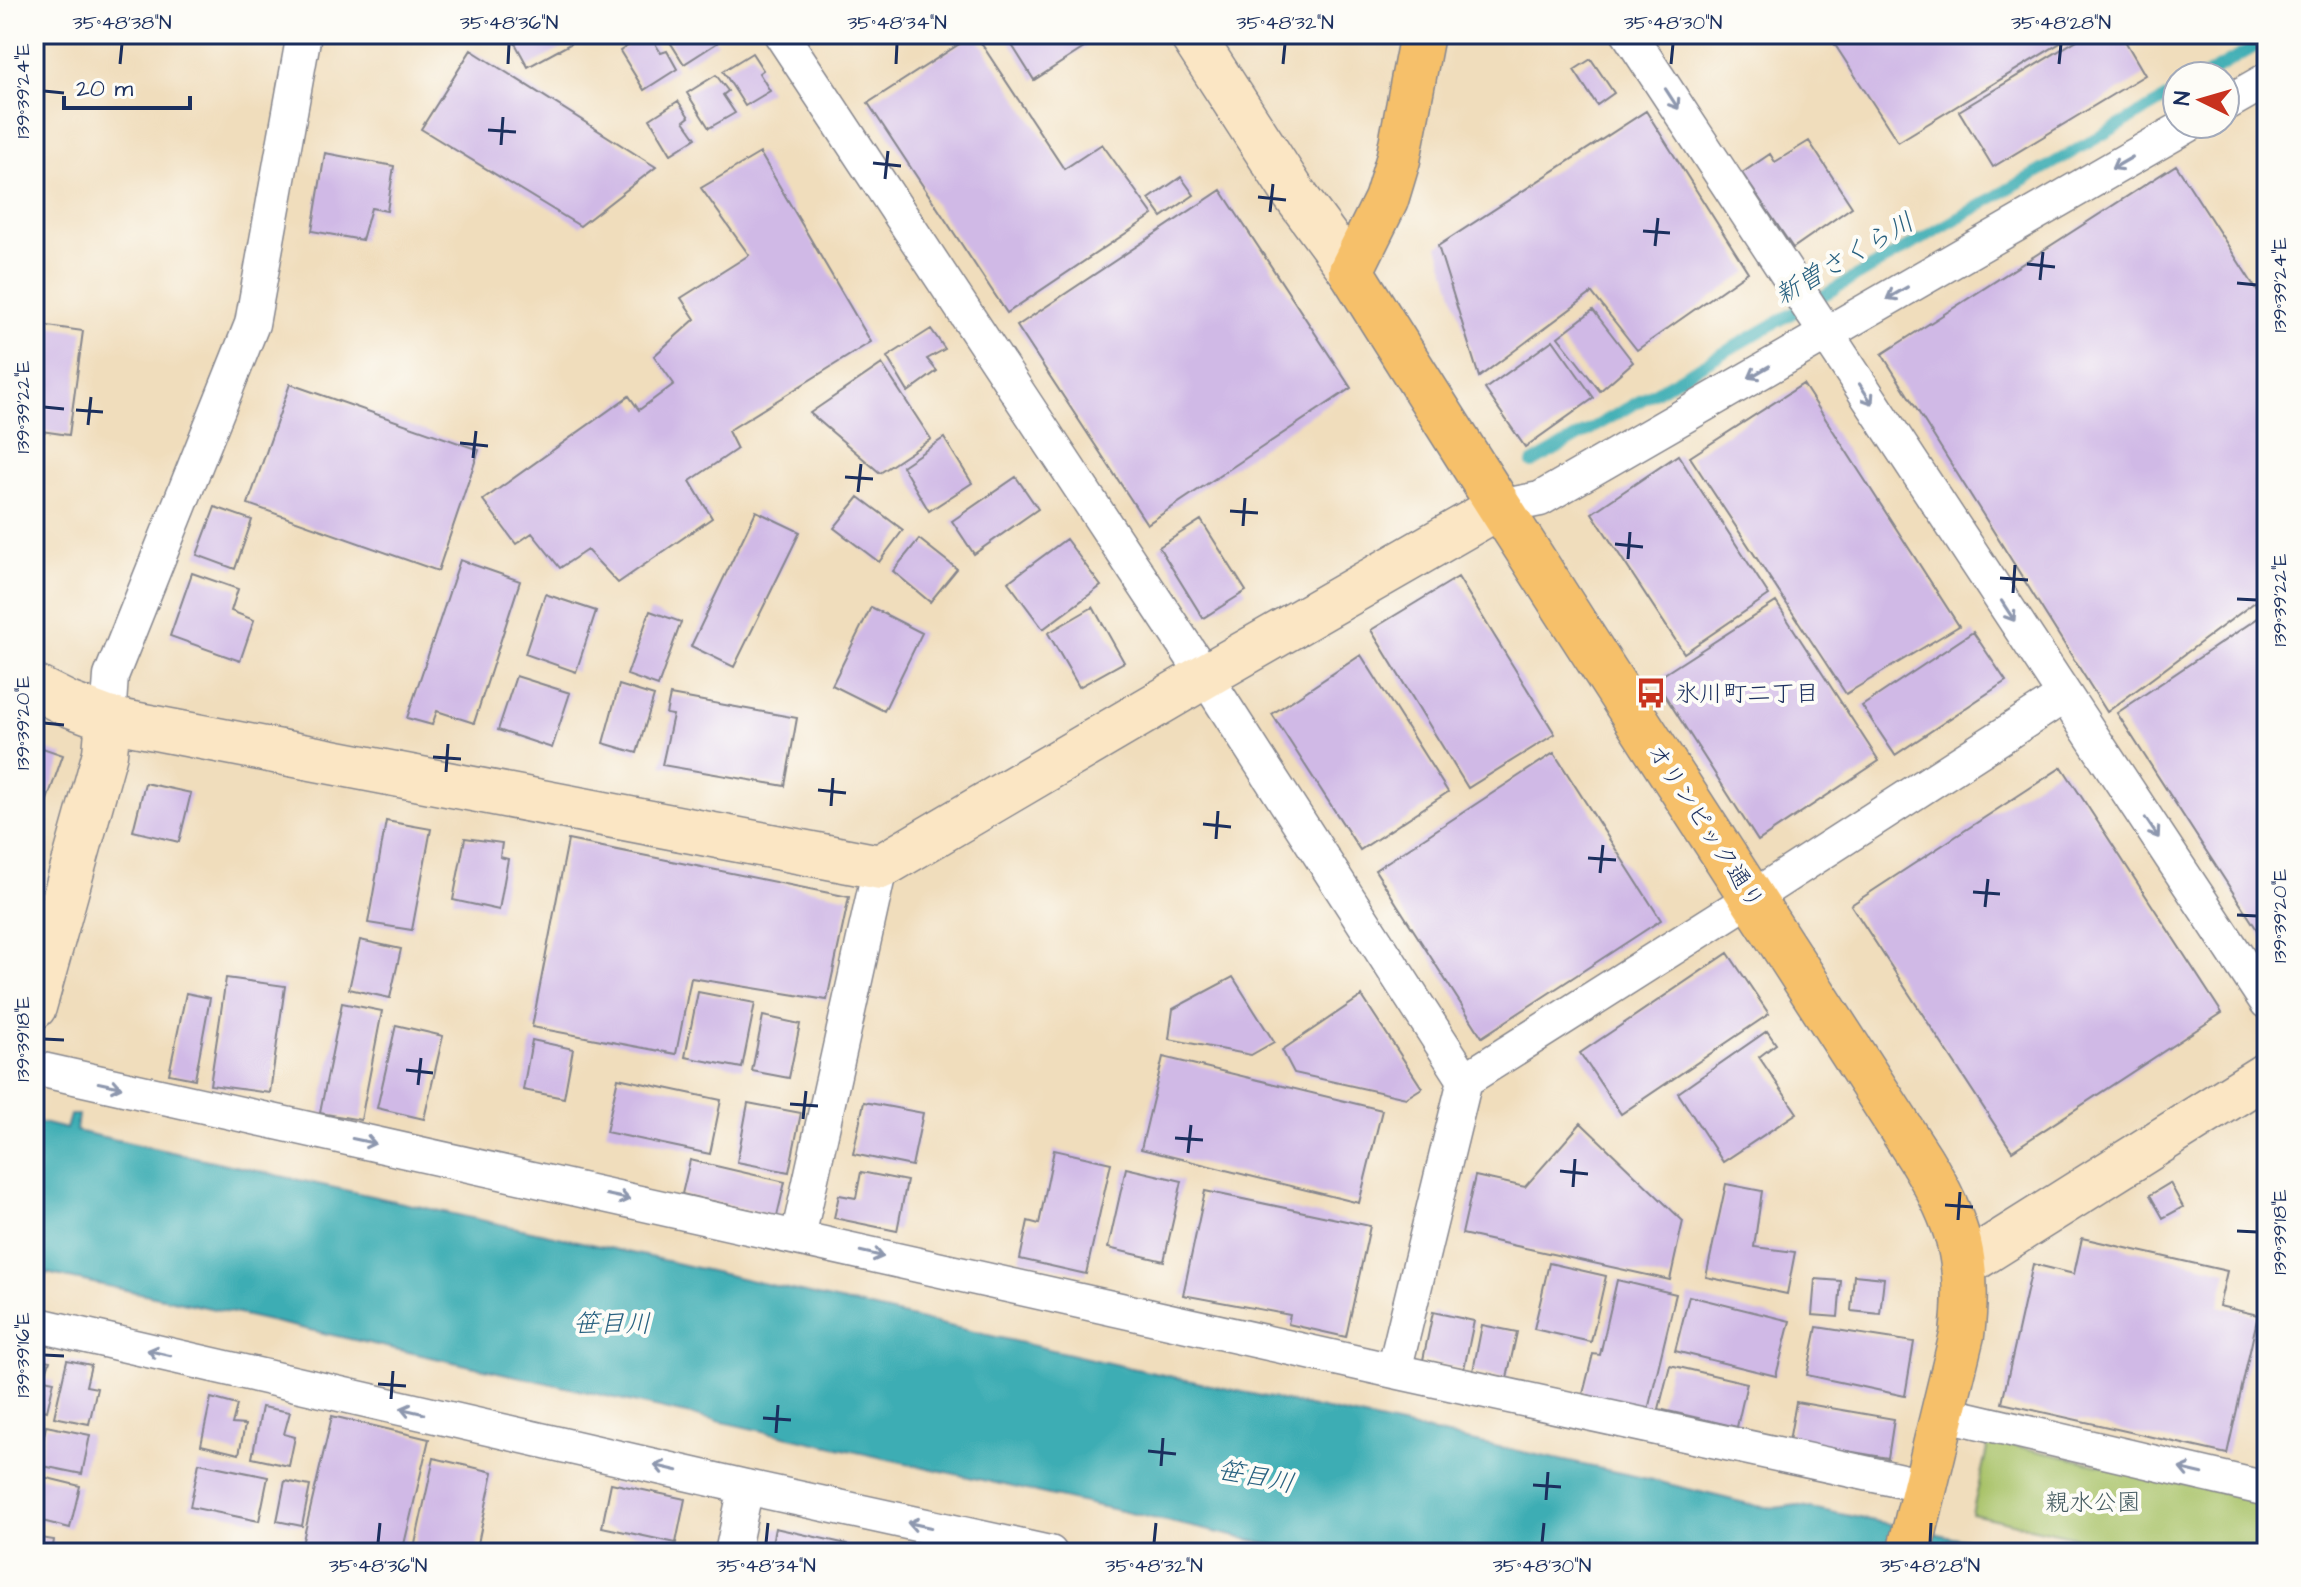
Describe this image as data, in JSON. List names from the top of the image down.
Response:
{
  "streets": {
    "main road": ["オリンピック通り"]
  },
  "water": ["新曽さくら川", "笹目川"],
  "parks": ["親水公園"],
  "places": {
    "bus stop": ["氷川町二丁目"]
  },
  "scale_bar": "20 m",
  "north": "left",
  "coordinates": [
    "35°48'38\"N",
    "35°48'36\"N",
    "35°48'34\"N",
    "35°48'32\"N",
    "35°48'30\"N",
    "35°48'28\"N",
    "139°39'24\"E",
    "139°39'22\"E",
    "139°39'20\"E",
    "139°39'18\"E",
    "139°39'16\"E"
  ]
}
